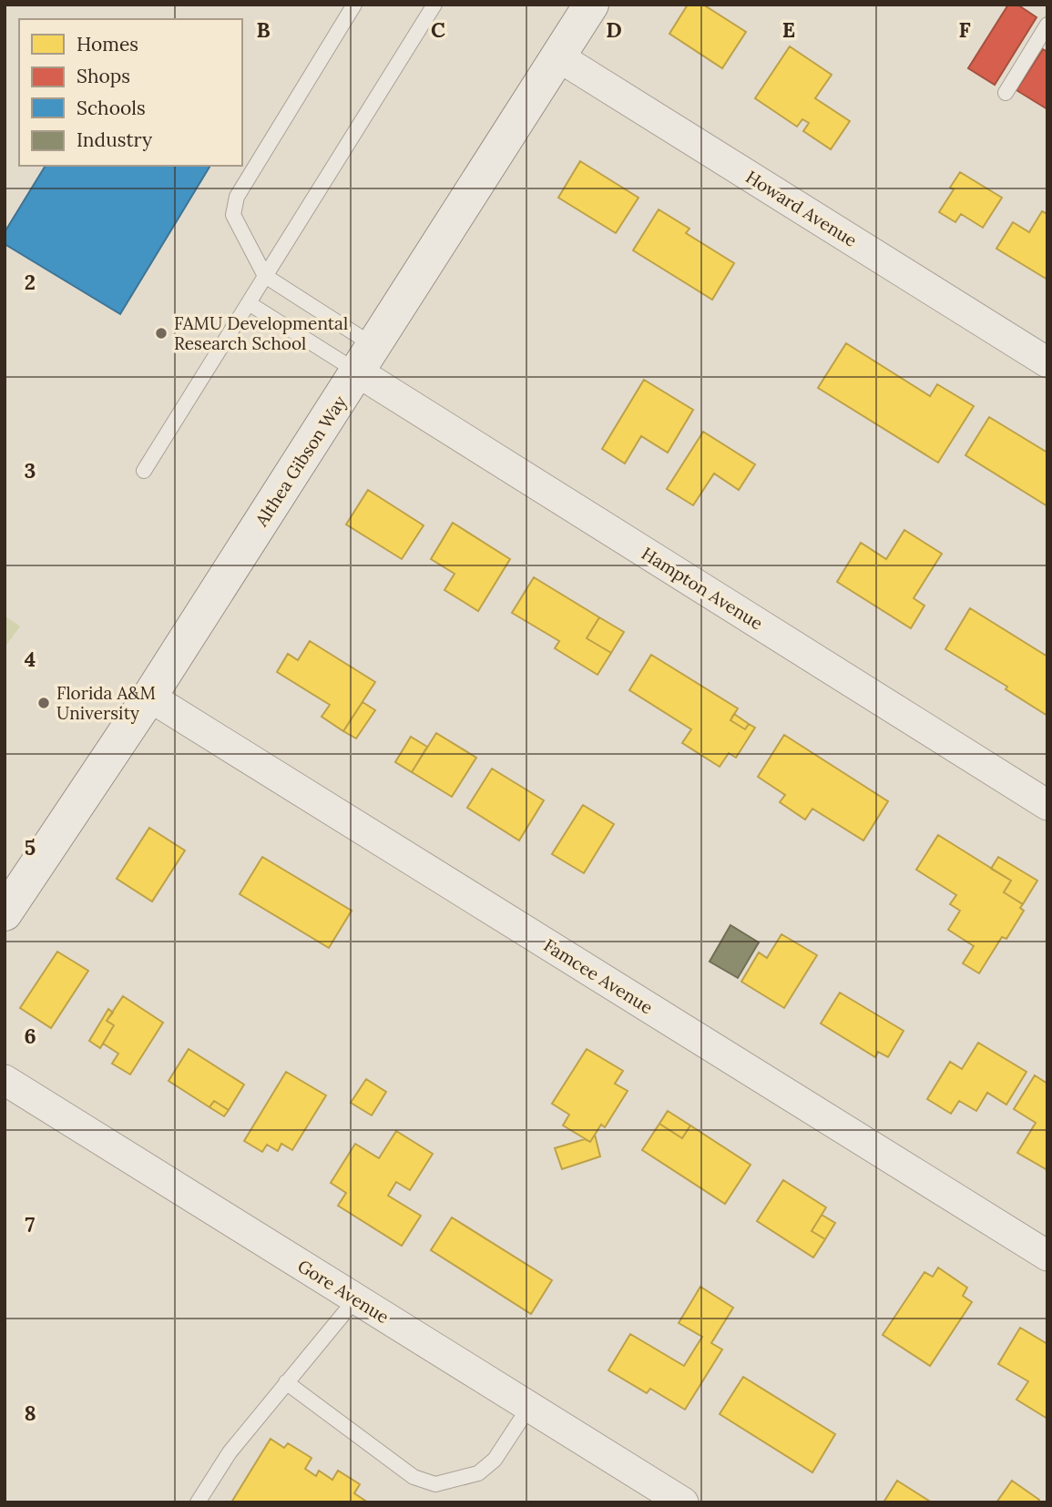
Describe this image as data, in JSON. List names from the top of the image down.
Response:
{
  "streets": {
    "street": [
      "Howard Avenue",
      "Althea Gibson Way",
      "Hampton Avenue",
      "Famcee Avenue",
      "Gore Avenue"
    ]
  },
  "crossings": [
    ["Howard Avenue", "Althea Gibson Way"],
    ["Althea Gibson Way", "Hampton Avenue"],
    ["Althea Gibson Way", "Famcee Avenue"]
  ],
  "places": ["FAMU Developmental Research School", "Florida A&M University"],
  "legend": [
    "Homes",
    "Shops",
    "Schools",
    "Industry"
  ],
  "grid": {
    "columns": [
      "B",
      "C",
      "D",
      "E",
      "F"
    ],
    "rows": [
      "2",
      "3",
      "4",
      "5",
      "6",
      "7",
      "8"
    ]
  }
}
